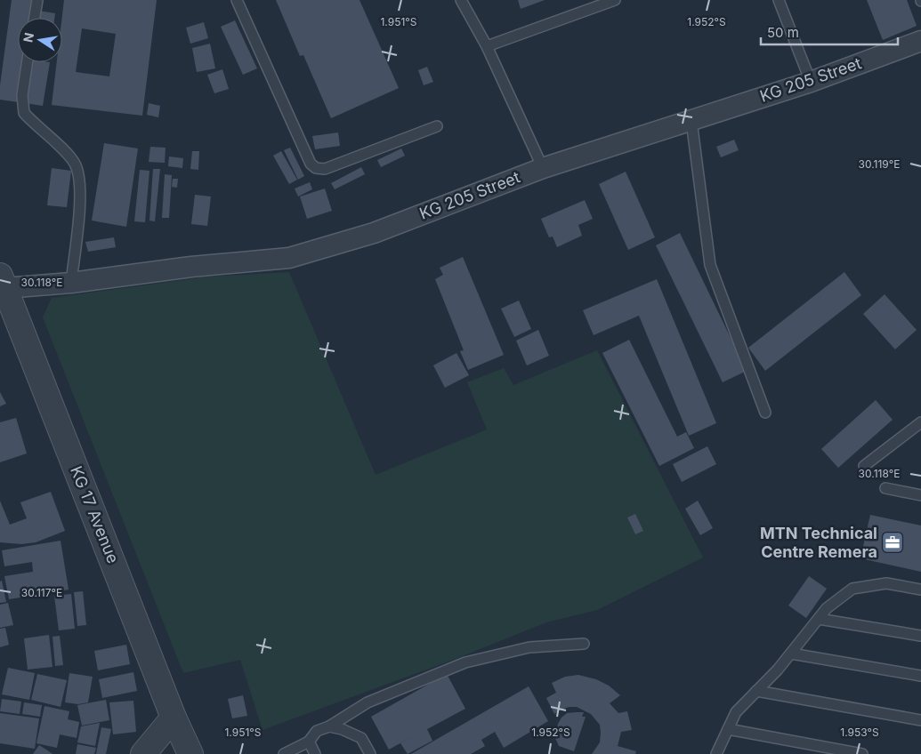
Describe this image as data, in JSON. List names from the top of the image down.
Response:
{
  "streets": {
    "street": ["KG 205 Street", "KG 17 Avenue"]
  },
  "crossings": [
    ["KG 205 Street", "KG 17 Avenue"]
  ],
  "places": {
    "office": ["MTN Technical Centre Remera"]
  },
  "scale_bar": "50 m",
  "north": "left",
  "coordinates": [
    "1.951°S",
    "1.952°S",
    "30.119°E",
    "30.118°E",
    "30.117°E",
    "1.953°S"
  ]
}
